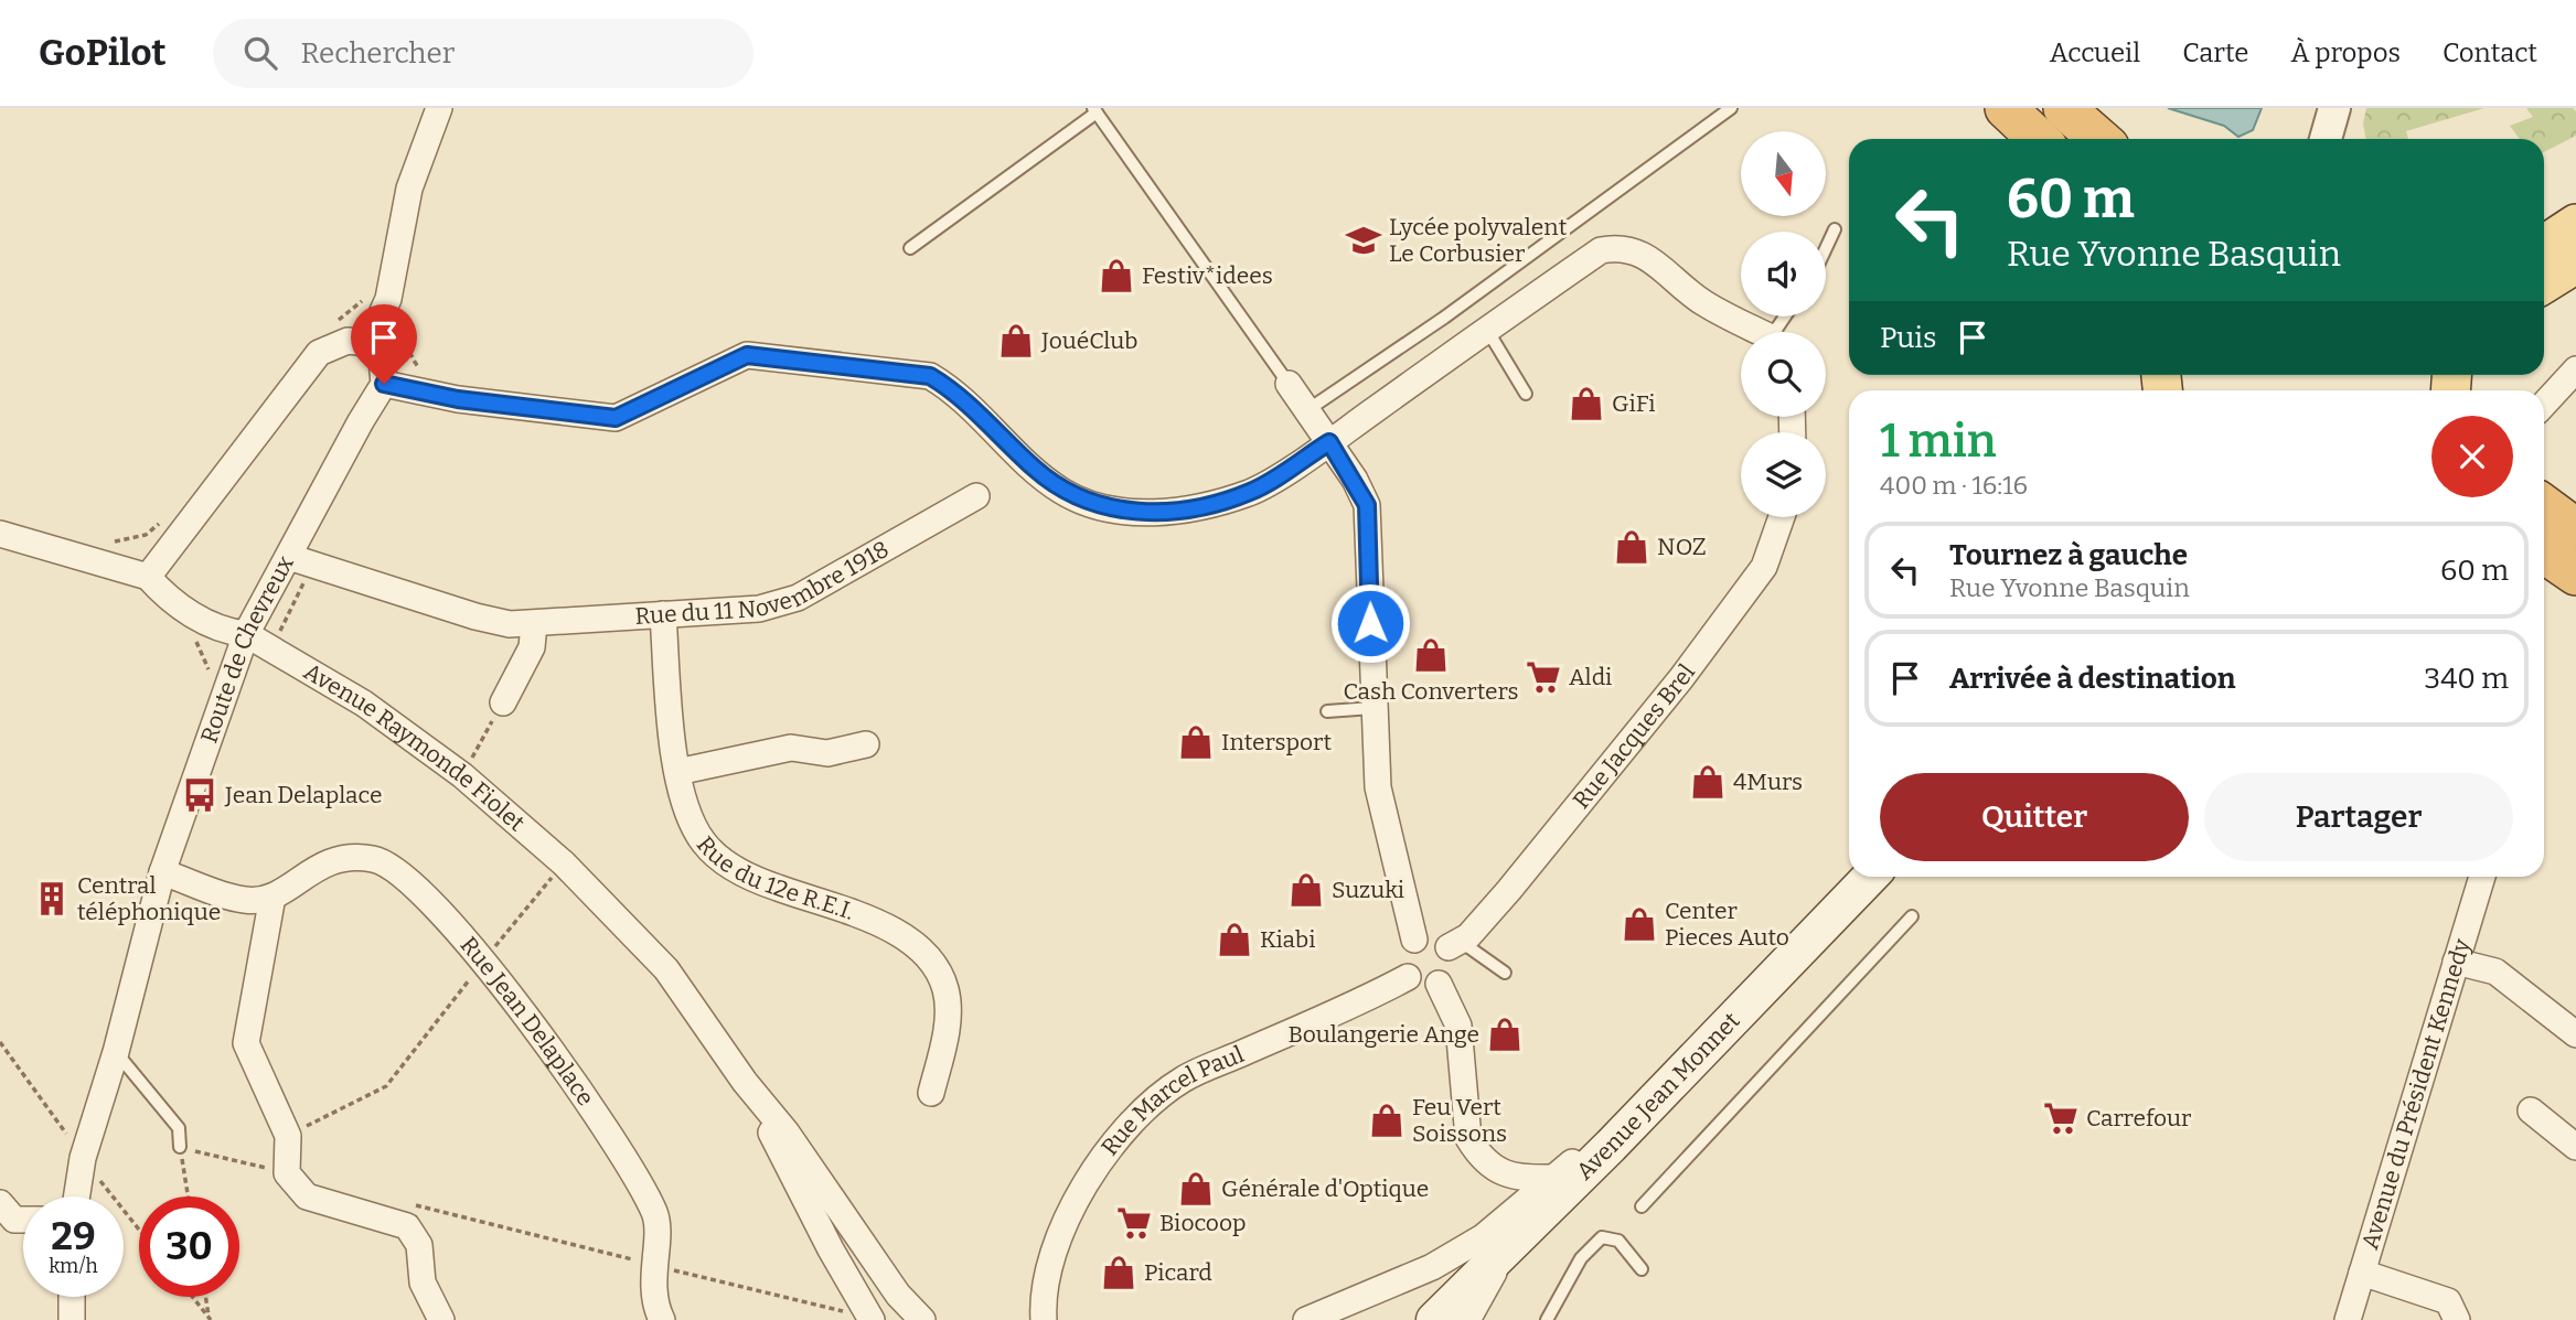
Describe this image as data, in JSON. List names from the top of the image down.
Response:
{
  "streets": {
    "main road": ["Avenue Jean Monnet"],
    "street": [
      "Rue du 11 Novembre 1918",
      "Route de Chevreux",
      "Rue Jacques Brel",
      "Avenue Raymonde Fiolet",
      "Rue du 12e R.E.I.",
      "Rue Jean Delaplace",
      "Avenue du Président Kennedy",
      "Rue Marcel Paul"
    ]
  },
  "crossings": [
    ["Rue du 11 Novembre 1918", "Route de Chevreux"],
    ["Rue du 11 Novembre 1918", "Rue du 12e R.E.I."],
    ["Route de Chevreux", "Avenue Raymonde Fiolet"],
    ["Rue Jacques Brel", "Rue Marcel Paul"]
  ],
  "places": {
    "school or university": ["Lycée polyvalent Le Corbusier"],
    "shop": [
      "Festiv*idees",
      "JouéClub",
      "GiFi",
      "NOZ",
      "Cash Converters",
      "Intersport",
      "4Murs",
      "Suzuki",
      "Center Pieces Auto",
      "Kiabi",
      "Boulangerie Ange",
      "Feu Vert Soissons",
      "Générale d'Optique",
      "Picard"
    ],
    "supermarket": ["Aldi", "Carrefour", "Biocoop"],
    "bus stop": ["Jean Delaplace"],
    "building": ["Central téléphonique"]
  },
  "north": "bottom",
  "page": {
    "header": "GoPilot",
    "search": "Rechercher",
    "nav": [
      "Accueil",
      "Carte",
      "À propos",
      "Contact"
    ],
    "turn": ["60 m", "Rue Yvonne Basquin"],
    "then": "Puis",
    "heading": ["1 min", "400 m · 16:16"],
    "list": [
      {
        "name": "Tournez à gauche",
        "note": "Rue Yvonne Basquin",
        "value": "60 m"
      },
      {
        "name": "Arrivée à destination",
        "value": "340 m"
      }
    ],
    "buttons": ["Quitter", "Partager"],
    "speed": "29 km/h",
    "limit": "30"
  }
}
